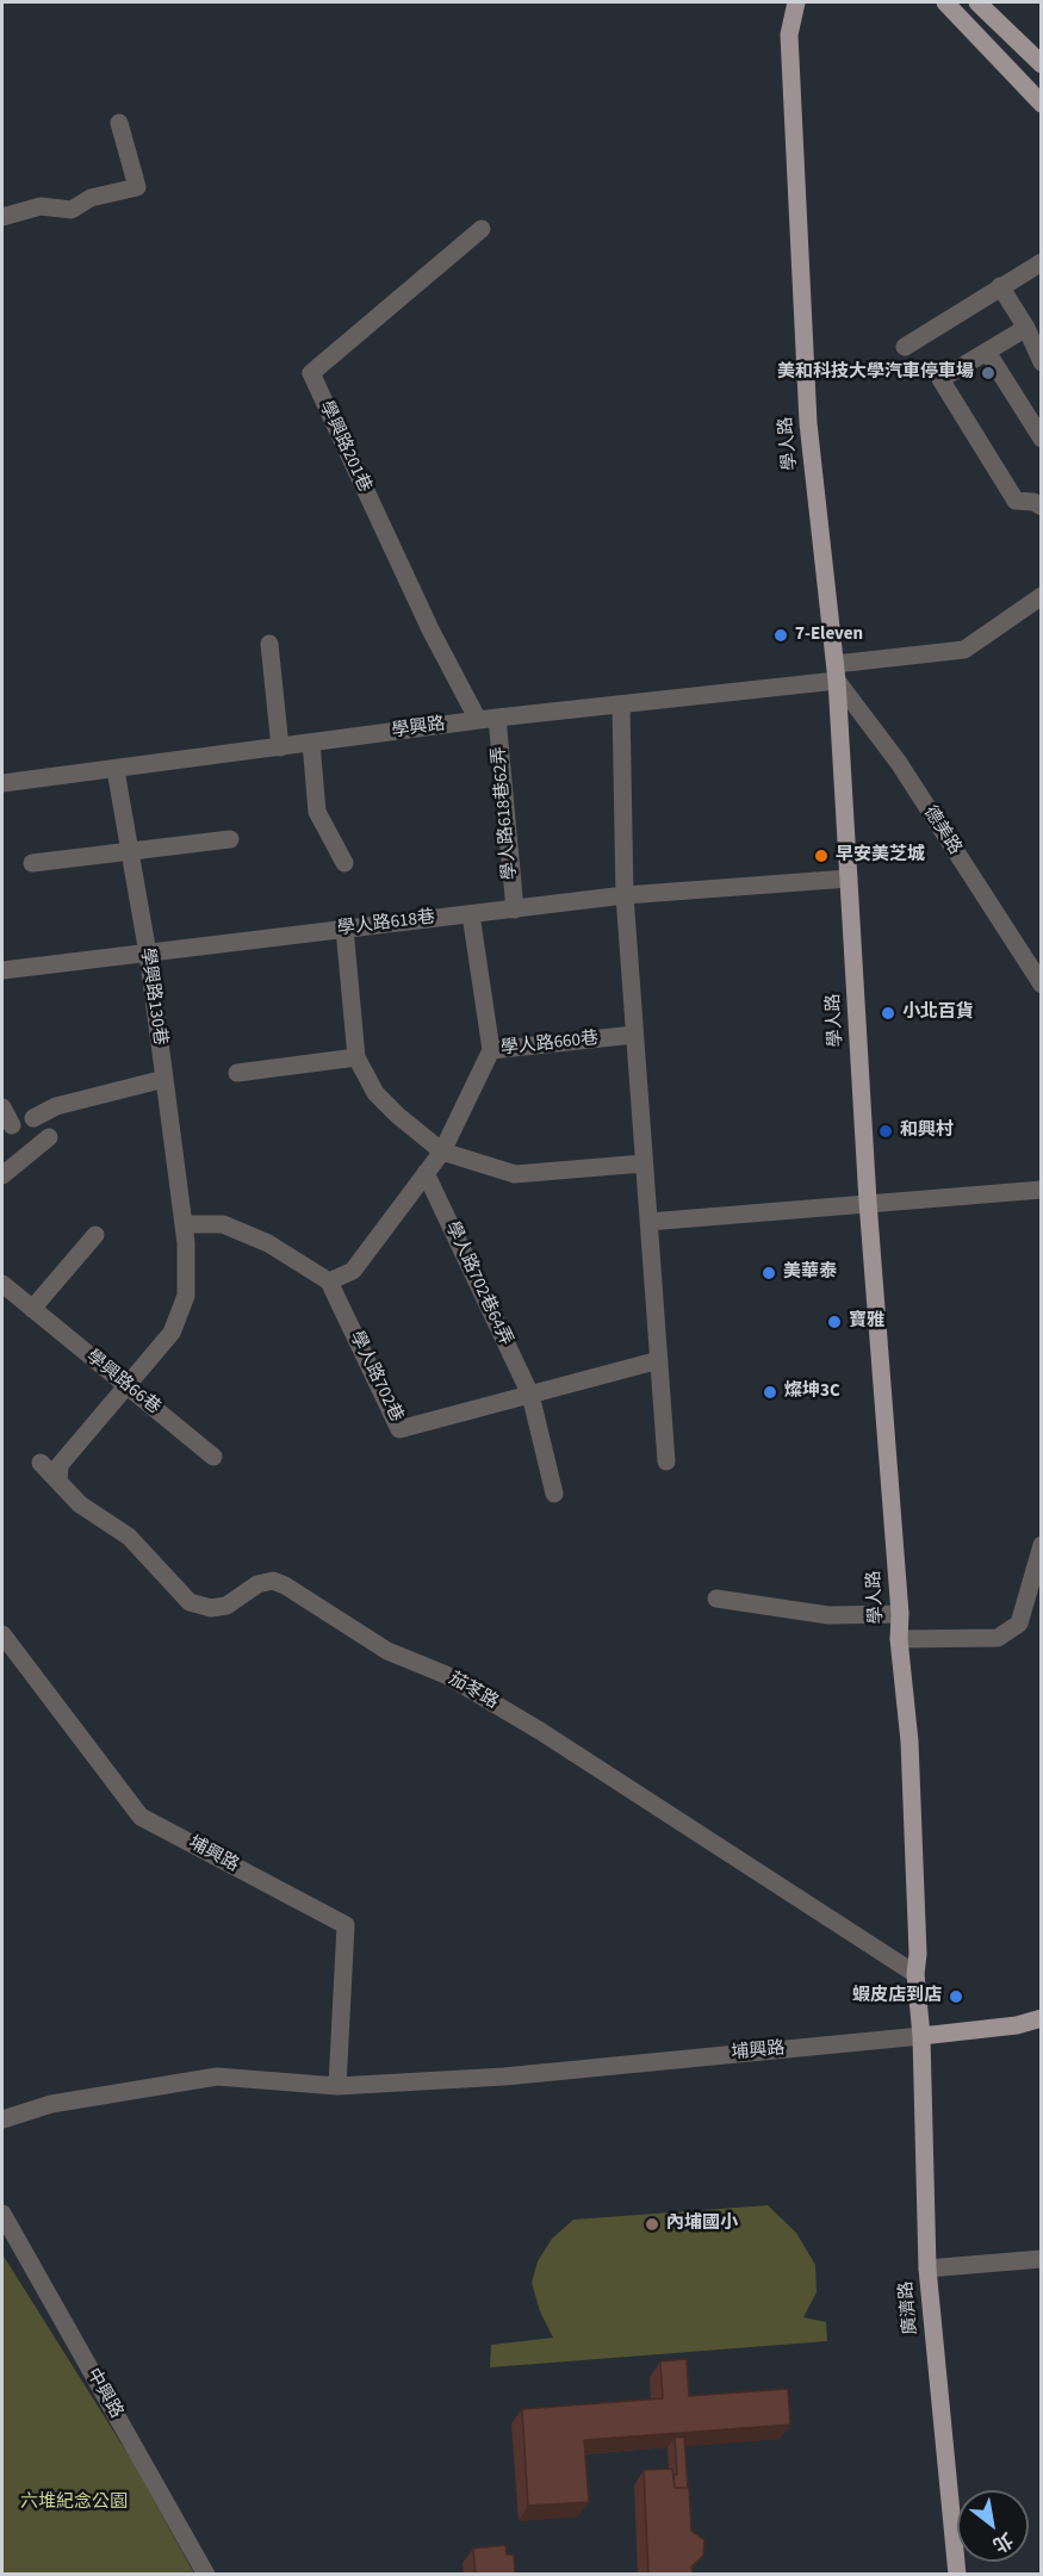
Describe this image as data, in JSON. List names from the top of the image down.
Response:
{
  "streets": {
    "main road": ["學人路", "廣濟路"],
    "street": [
      "學興路201巷",
      "學興路",
      "學人路618巷62弄",
      "德美路",
      "學人路618巷",
      "學興路130巷",
      "學人路660巷",
      "學人路702巷64弄",
      "學人路702巷",
      "學興路66巷",
      "茄苳路",
      "埔興路",
      "中興路"
    ]
  },
  "crossings": [
    ["學人路", "學興路"],
    ["學人路", "德美路"],
    ["學人路", "學人路618巷"],
    ["學人路", "茄苳路"],
    ["學人路", "埔興路"],
    ["學人路", "廣濟路"],
    ["學興路201巷", "學興路"],
    ["學興路201巷", "學人路618巷62弄"],
    ["學興路", "學人路618巷62弄"],
    ["學興路", "德美路"],
    ["學興路", "學興路130巷"],
    ["學人路618巷62弄", "學人路618巷"],
    ["學人路618巷", "學興路130巷"],
    ["學興路130巷", "學興路66巷"],
    ["學興路130巷", "茄苳路"],
    ["學人路660巷", "學人路702巷64弄"],
    ["學人路660巷", "學人路702巷"],
    ["學人路702巷64弄", "學人路702巷"],
    ["埔興路", "廣濟路"]
  ],
  "parks": ["六堆紀念公園"],
  "places": [
    "美和科技大學汽車停車場",
    "7-Eleven",
    "早安美芝城",
    "小北百貨",
    "和興村",
    "美華泰",
    "寶雅",
    "燦坤3C",
    "蝦皮店到店",
    "內埔國小"
  ],
  "north": "bottom right"
}
